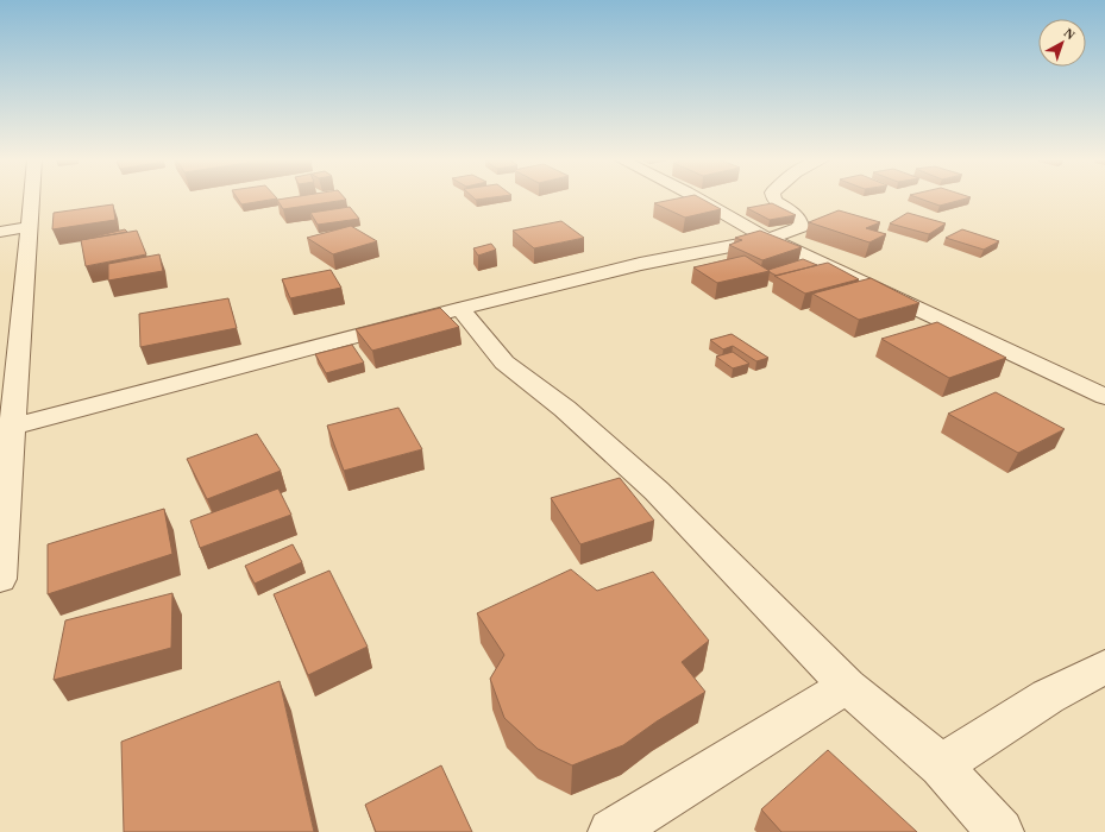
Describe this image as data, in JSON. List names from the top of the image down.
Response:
{
  "north": "top right"
}
